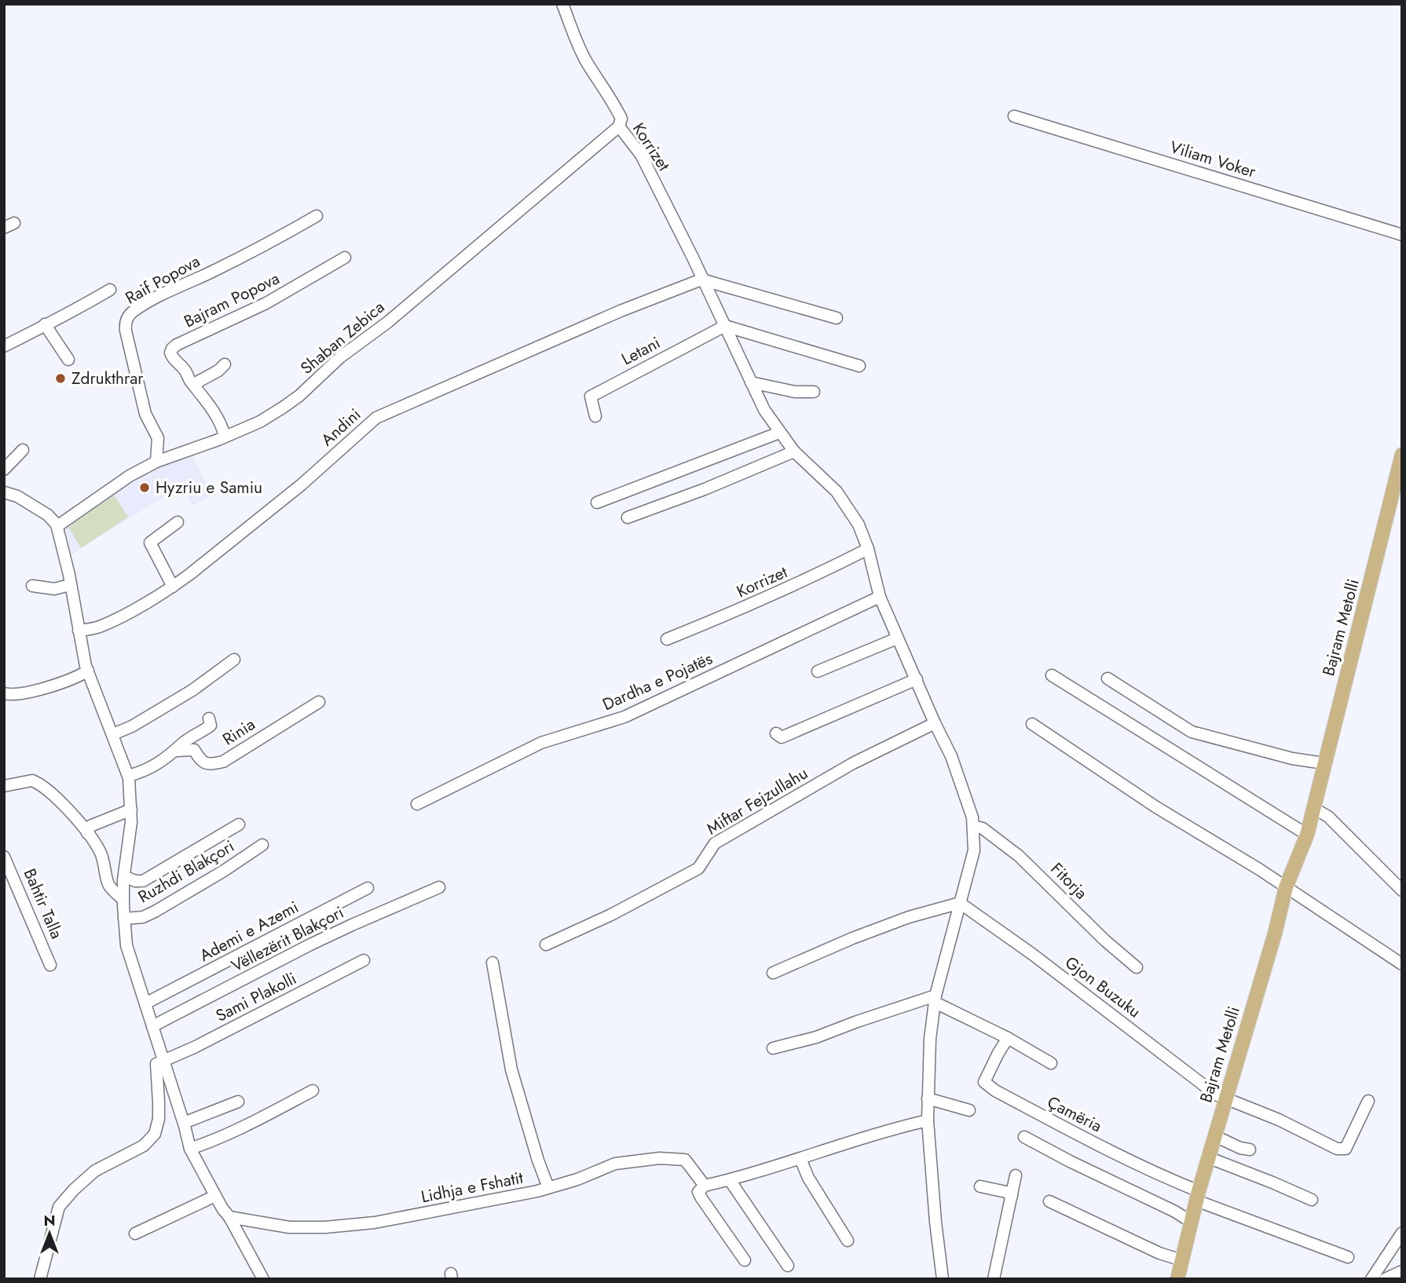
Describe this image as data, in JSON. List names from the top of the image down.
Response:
{
  "streets": {
    "main road": ["Bajram Metolli"],
    "street": [
      "Korrizet",
      "Viliam Voker",
      "Raif Popova",
      "Bajram Popova",
      "Shaban Zebica",
      "Letani",
      "Andini",
      "Dardha e Pojatës",
      "Rinia",
      "Miftar Fejzullahu",
      "Ruzhdi Blakçori",
      "Fitorja",
      "Bahtir Talla",
      "Ademi e Azemi",
      "Vëllezërit Blakçori",
      "Gjon Buzuku",
      "Sami Plakolli",
      "Çamëria",
      "Lidhja e Fshatit"
    ]
  },
  "crossings": [
    ["Korrizet", "Shaban Zebica"],
    ["Korrizet", "Letani"],
    ["Korrizet", "Andini"],
    ["Korrizet", "Dardha e Pojatës"],
    ["Raif Popova", "Shaban Zebica"],
    ["Bajram Popova", "Shaban Zebica"],
    ["Bajram Metolli", "Gjon Buzuku"],
    ["Bajram Metolli", "Çamëria"]
  ],
  "places": ["Zdrukthrar", "Hyzriu e Samiu"],
  "north": "top"
}
